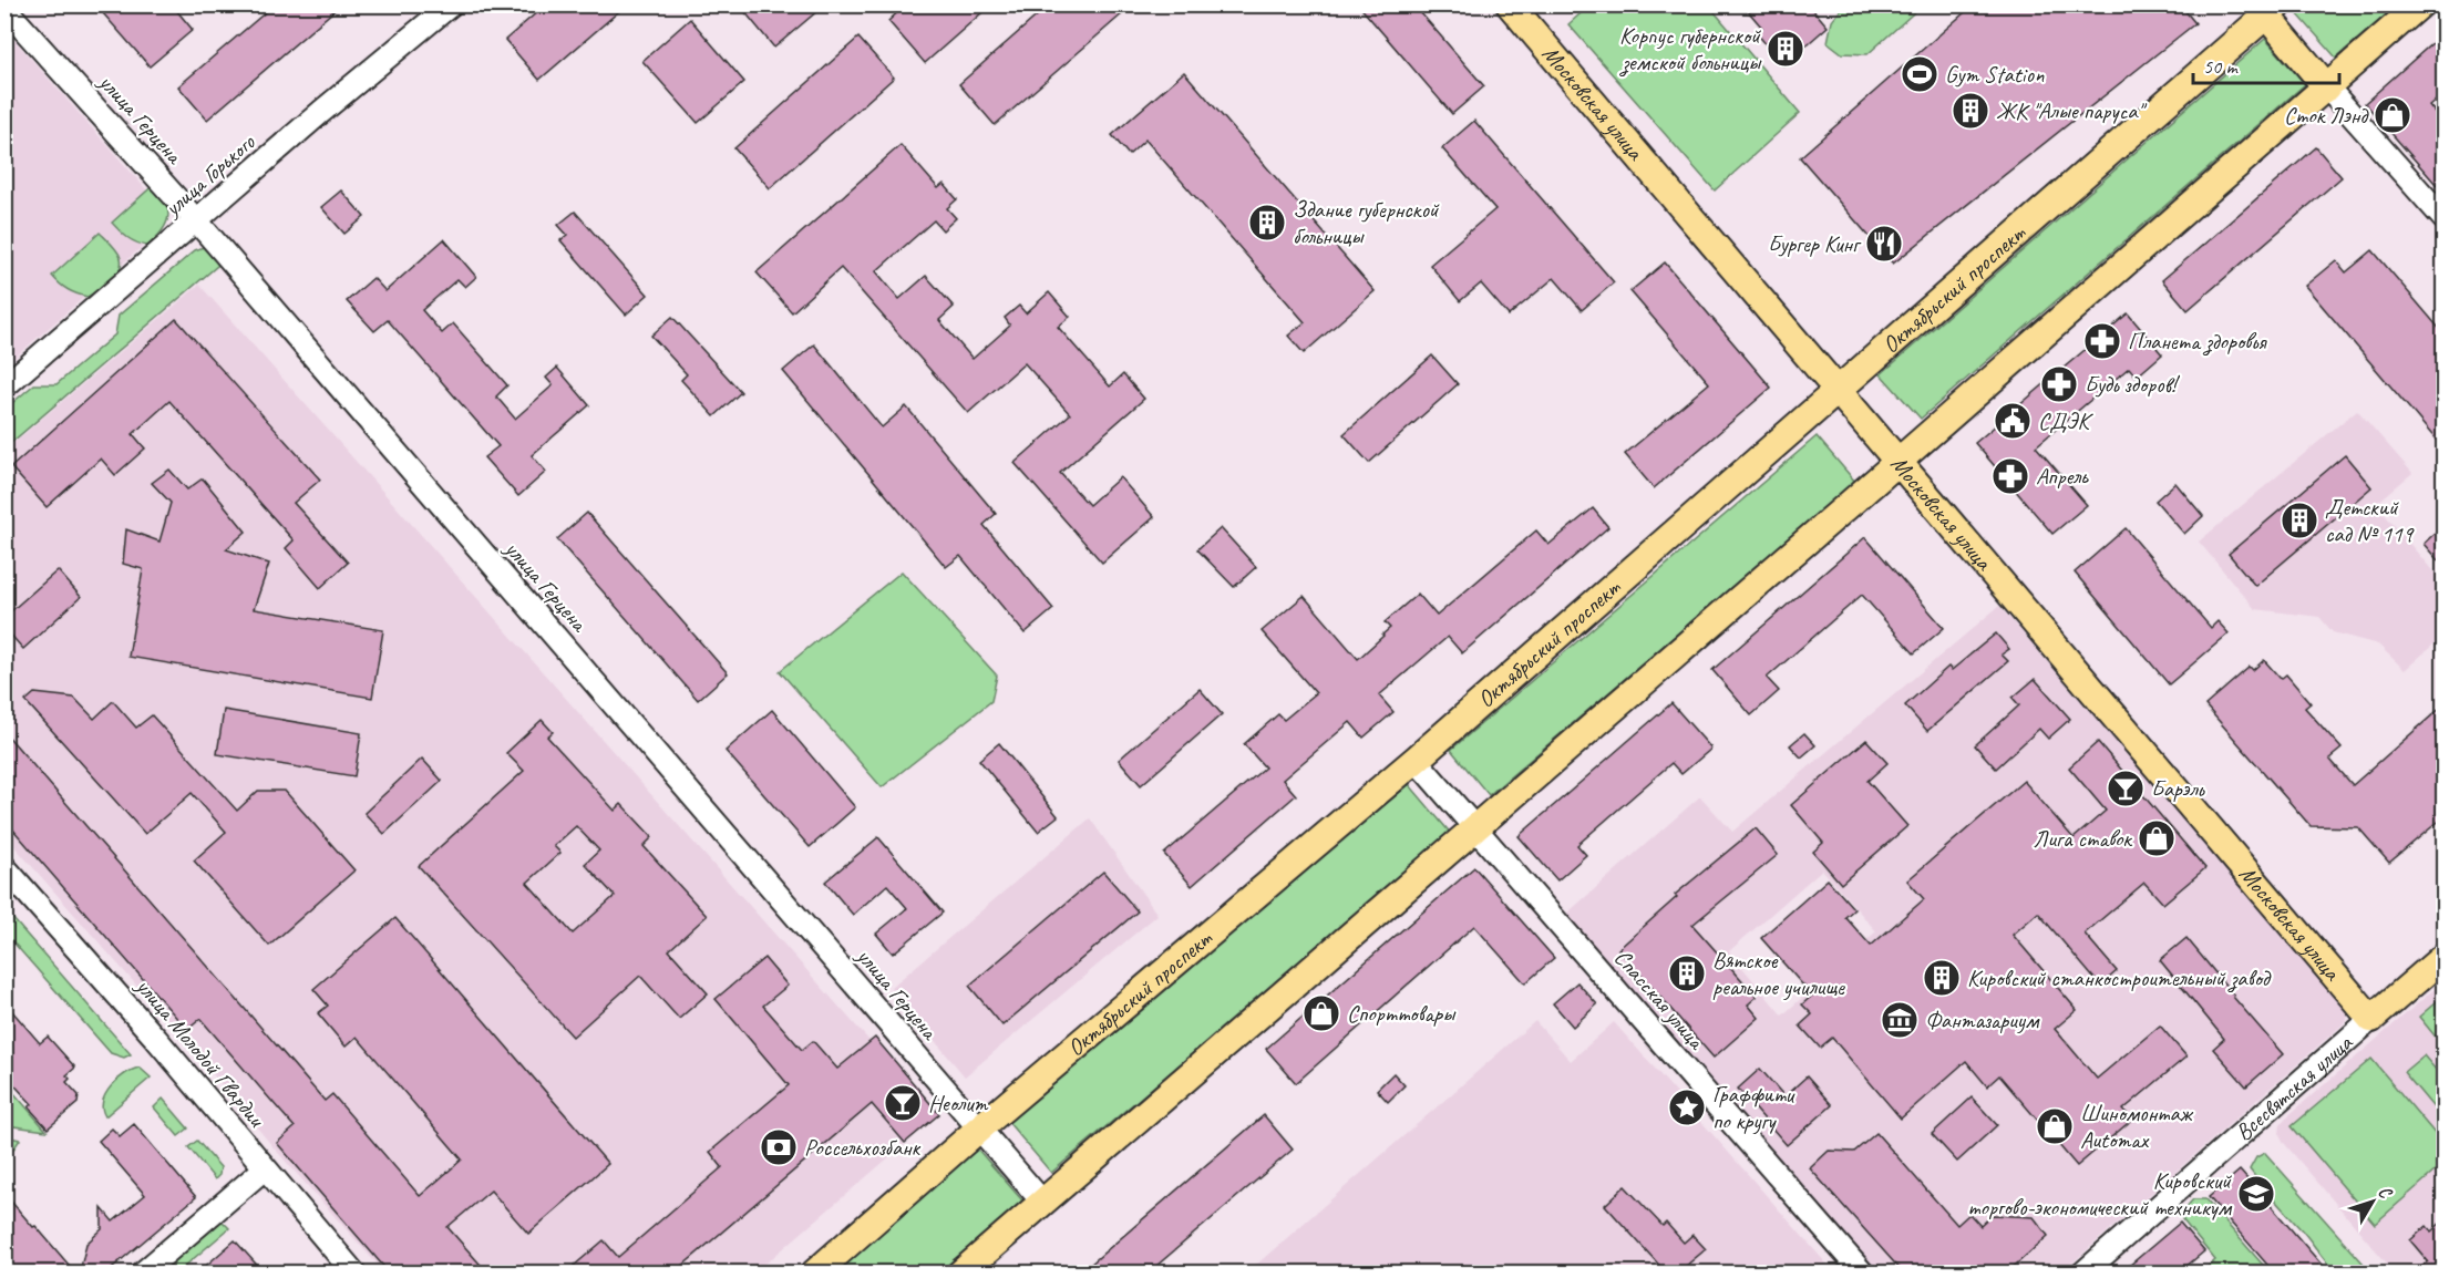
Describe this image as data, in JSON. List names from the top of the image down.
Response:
{
  "streets": {
    "main road": ["Московская улица", "Октябрьский проспект", "Всесвятская улица"],
    "street": [
      "улица Герцена",
      "улица Горького",
      "Спасская улица",
      "улица Молодой Гвардии"
    ]
  },
  "crossings": [
    ["Московская улица", "Октябрьский проспект"],
    ["Московская улица", "Всесвятская улица"],
    ["улица Герцена", "улица Горького"],
    ["улица Герцена", "Октябрьский проспект"],
    ["Октябрьский проспект", "Спасская улица"]
  ],
  "places": {
    "building": [
      "Корпус губернской земской больницы",
      "ЖК \"Алые паруса\"",
      "Здание губернской больницы",
      "Детский сад № 119",
      "Вятское реальное училище",
      "Кировский станкостроительный завод"
    ],
    "sports": ["Gym Station"],
    "shop": [
      "Сток Лэнд",
      "Лига ставок",
      "Спорттовары",
      "Шиномонтаж Automax"
    ],
    "restaurant": ["Бургер Кинг"],
    "pharmacy": ["Планета здоровья", "Будь здоров!", "Апрель"],
    "public building": ["СДЭК"],
    "bar": ["Барэль", "Неолит"],
    "museum": ["Фантазариум"],
    "place": ["Граффити по кругу"],
    "bank": ["Россельхозбанк"],
    "school or university": ["Кировский торгово-экономический техникум"]
  },
  "scale_bar": "50 m",
  "north": "top right"
}
